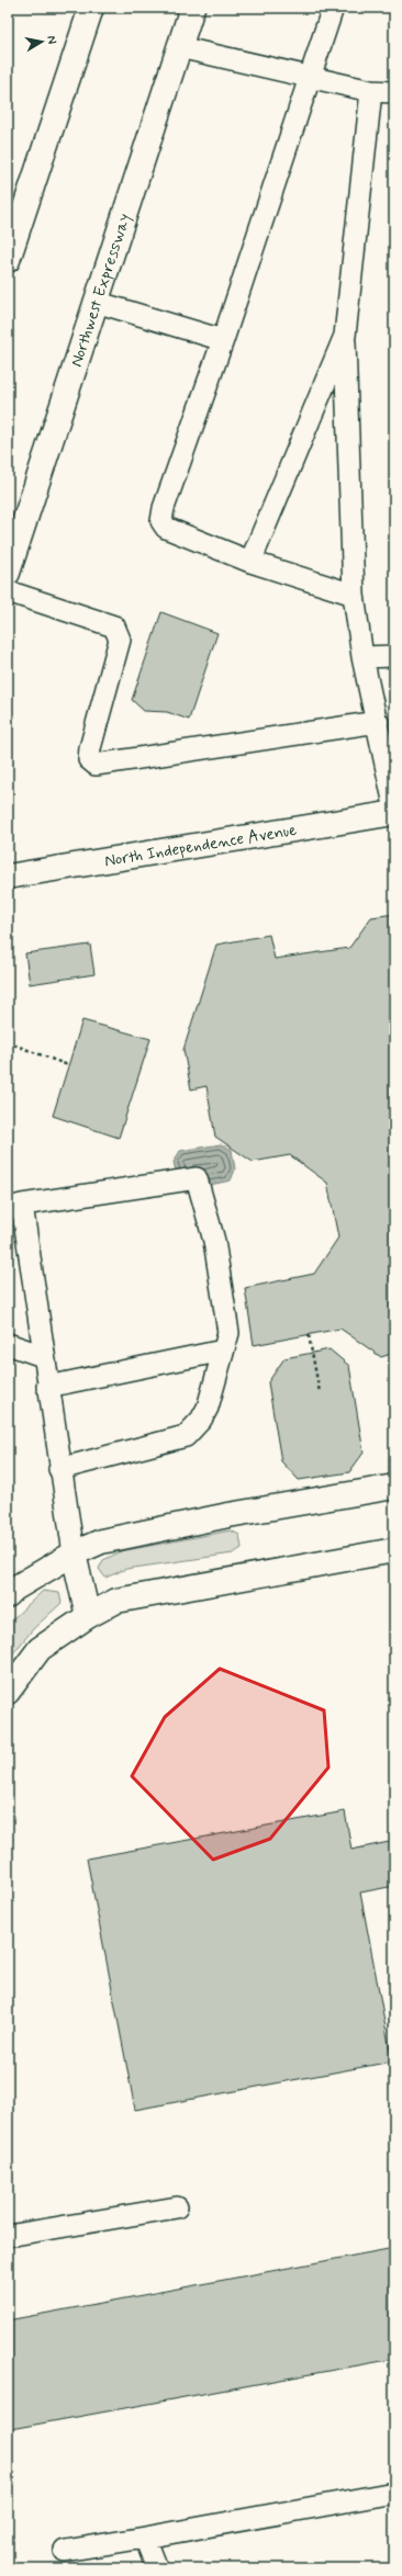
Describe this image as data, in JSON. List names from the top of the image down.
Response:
{
  "streets": {
    "main road": ["Northwest Expressway", "North Independence Avenue"]
  },
  "north": "right"
}
